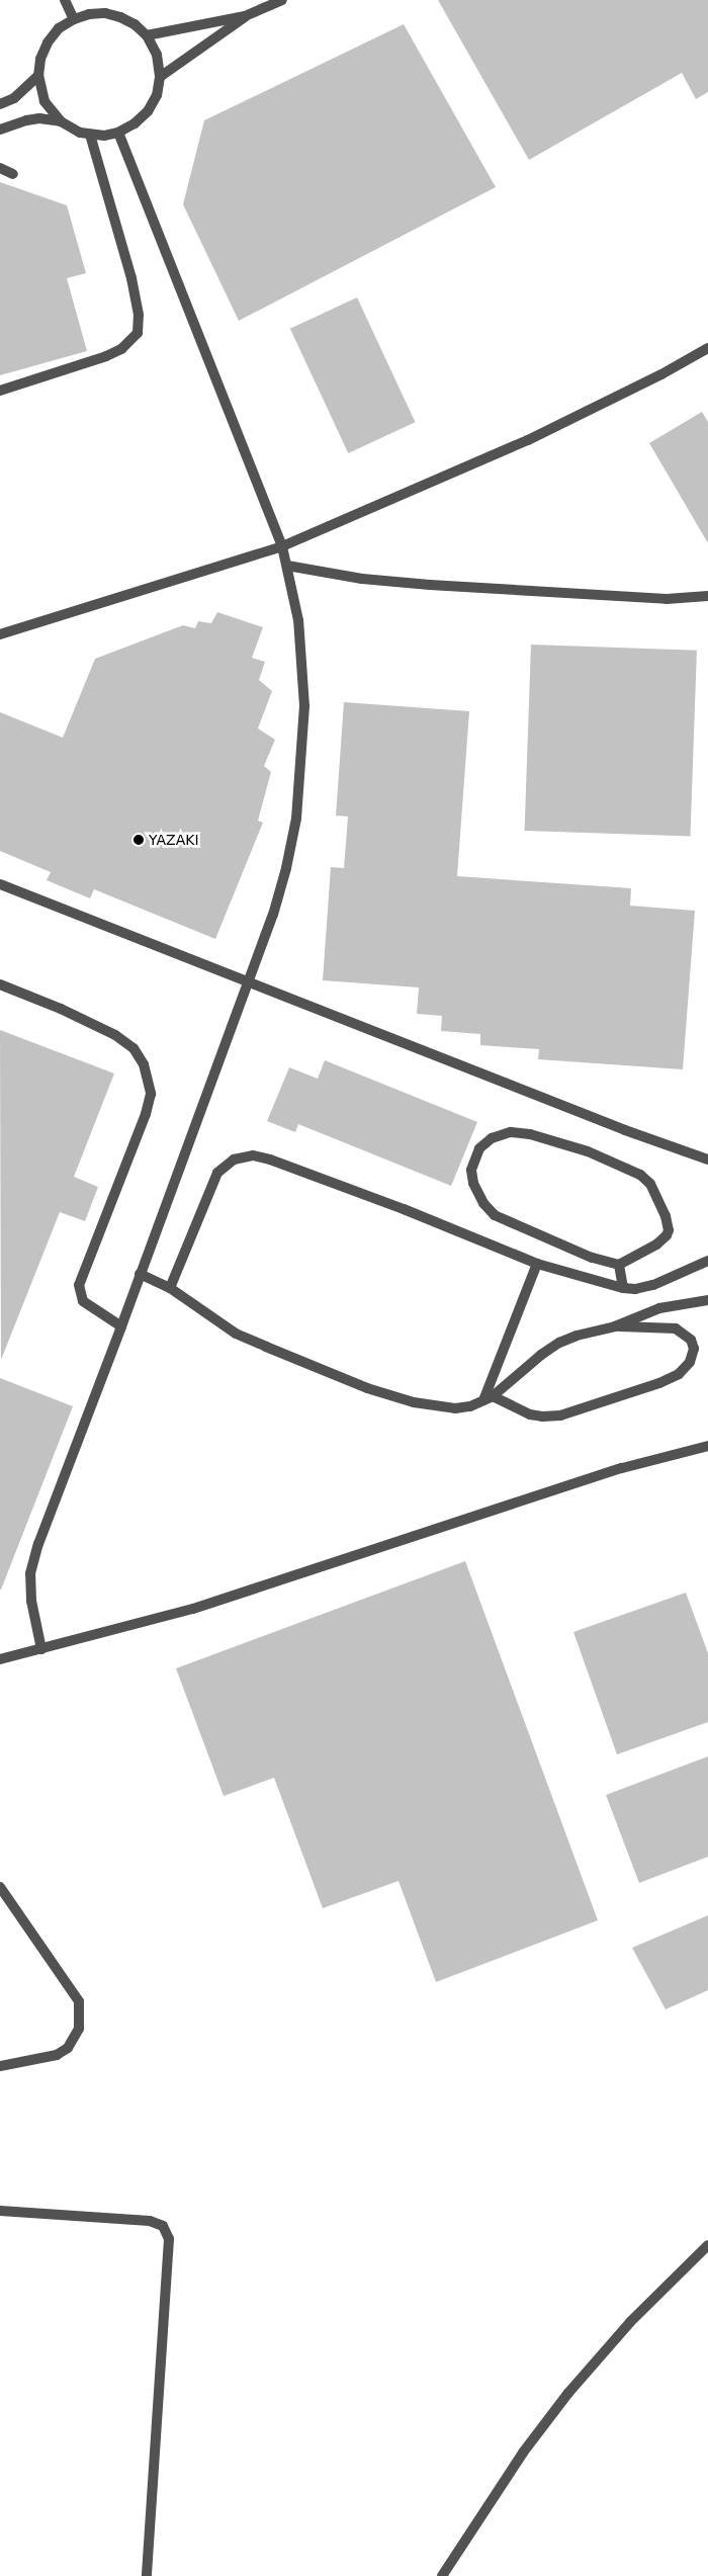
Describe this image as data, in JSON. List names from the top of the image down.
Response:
{
  "places": ["YAZAKI"]
}
